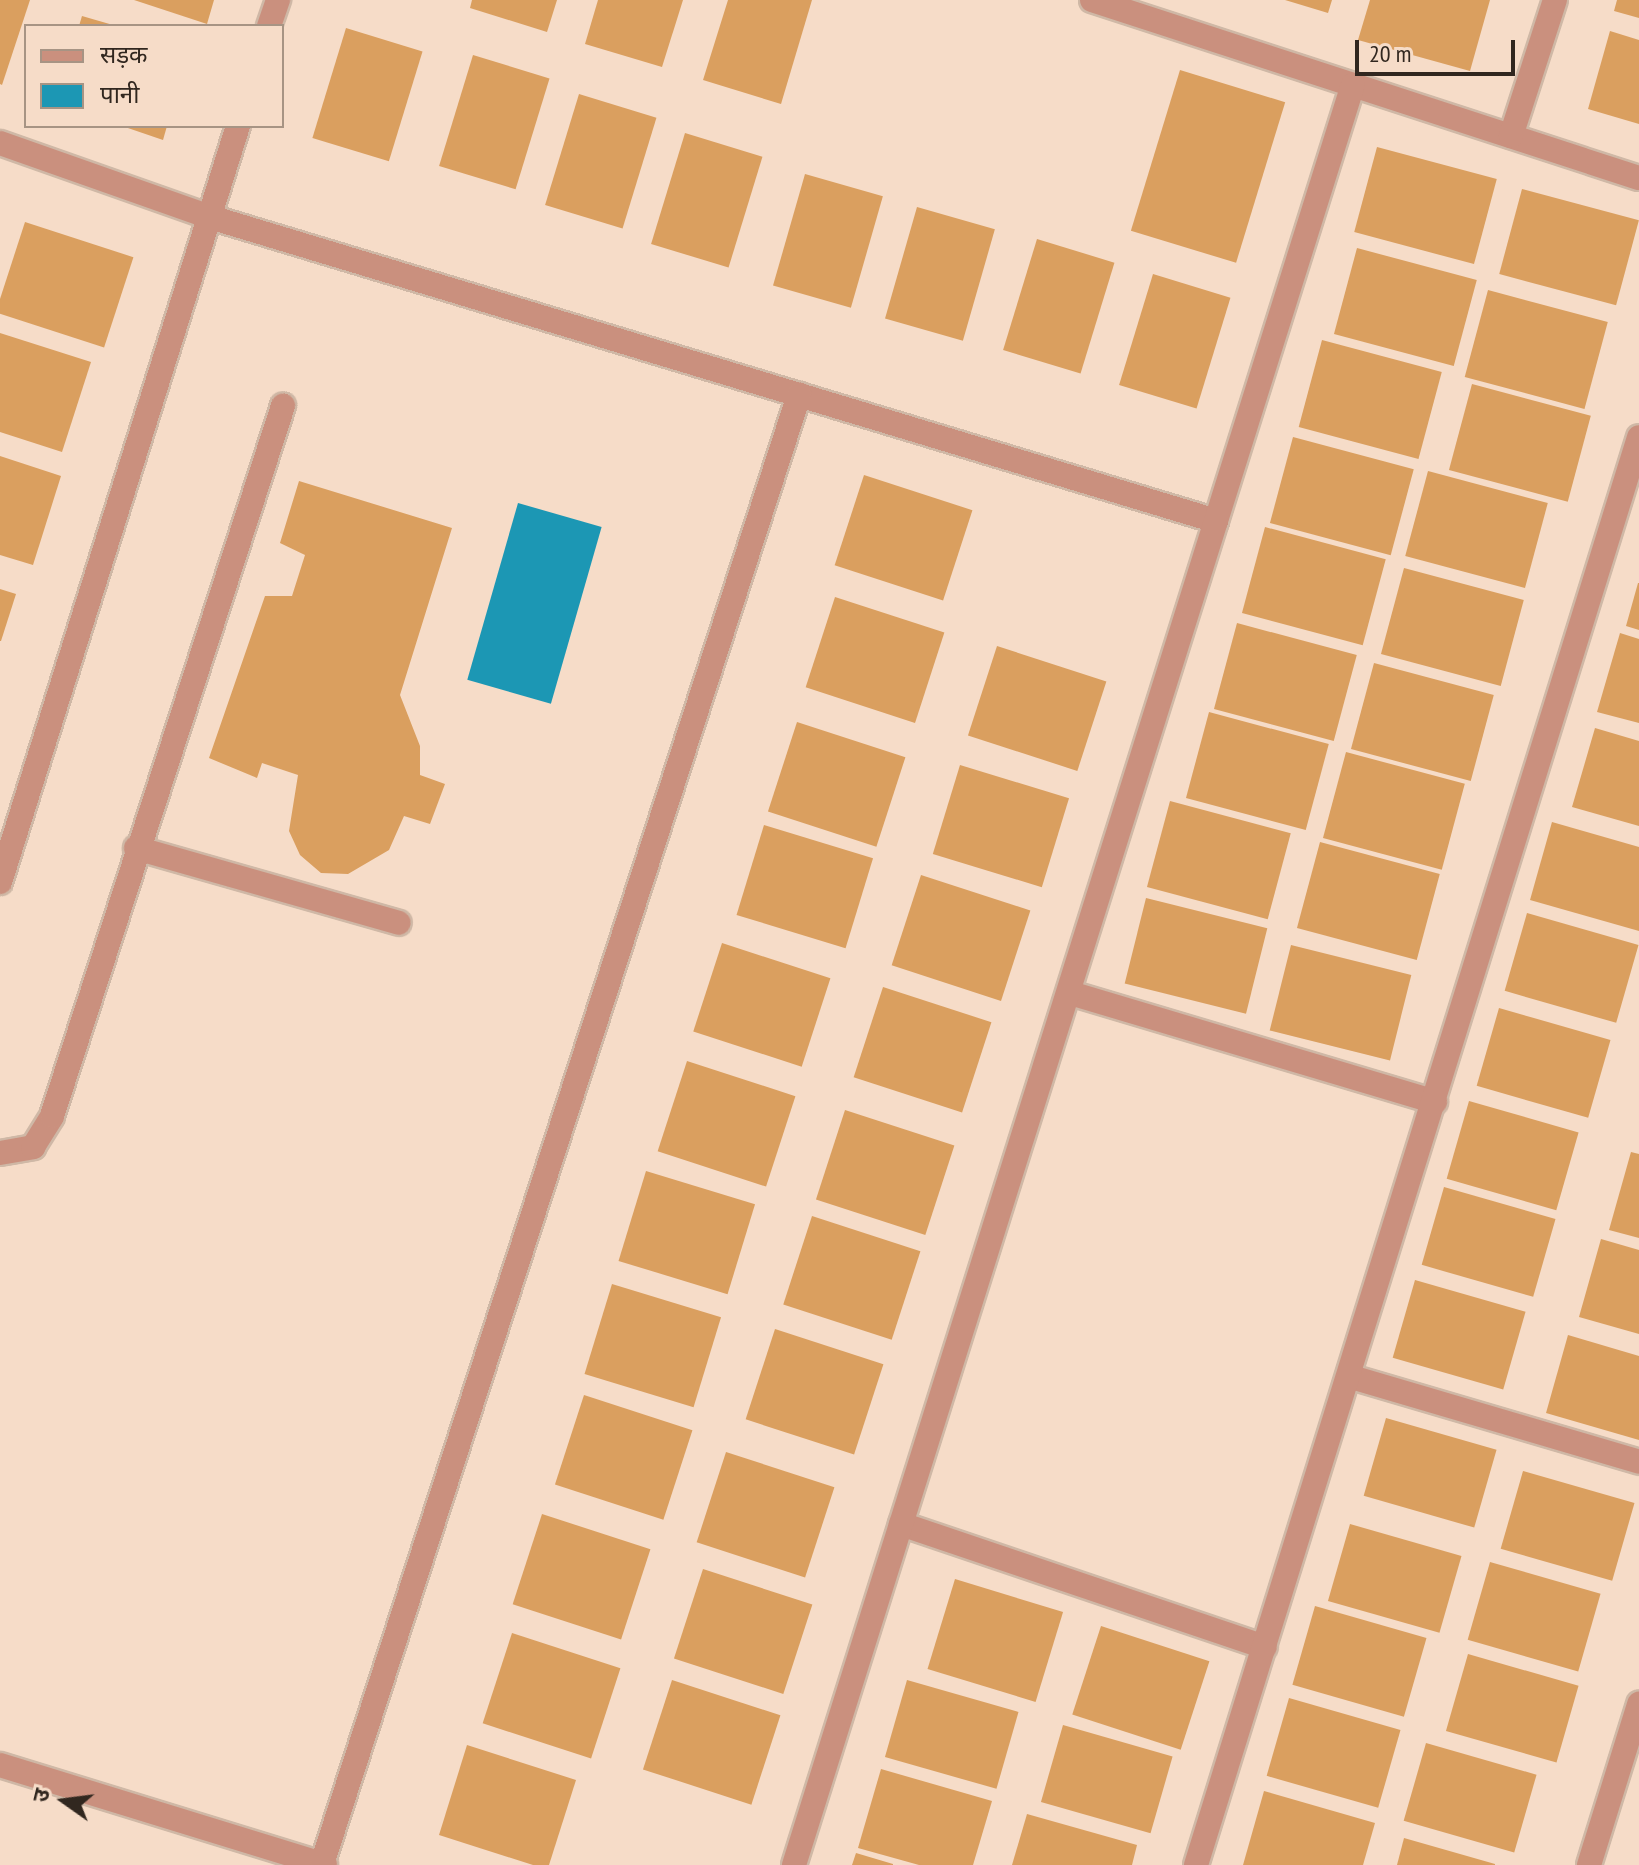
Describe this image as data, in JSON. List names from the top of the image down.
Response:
{
  "legend": ["सड़क", "पानी"],
  "scale_bar": "20 m",
  "north": "left"
}
